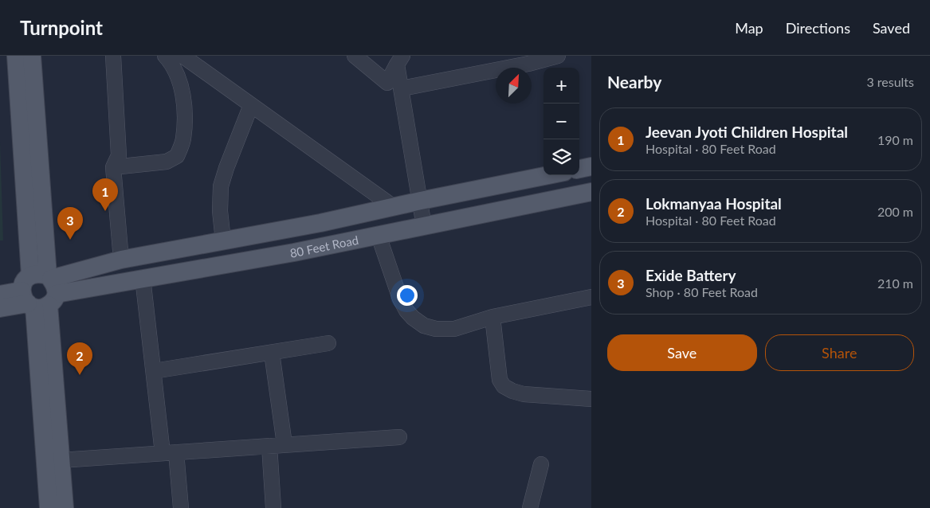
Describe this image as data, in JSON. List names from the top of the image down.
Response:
{
  "streets": {
    "main road": ["80 Feet Road"]
  },
  "north": "top right",
  "page": {
    "header": "Turnpoint",
    "nav": ["Map", "Directions", "Saved"],
    "heading": ["Nearby", "3 results"],
    "map_buttons": ["+", "−"],
    "list": [
      {
        "mark": "1",
        "name": "Jeevan Jyoti Children Hospital",
        "note": "Hospital · 80 Feet Road",
        "value": "190 m"
      },
      {
        "mark": "2",
        "name": "Lokmanyaa Hospital",
        "note": "Hospital · 80 Feet Road",
        "value": "200 m"
      },
      {
        "mark": "3",
        "name": "Exide Battery",
        "note": "Shop · 80 Feet Road",
        "value": "210 m"
      }
    ],
    "pins": ["1", "3", "2"],
    "buttons": ["Save", "Share"]
  }
}
